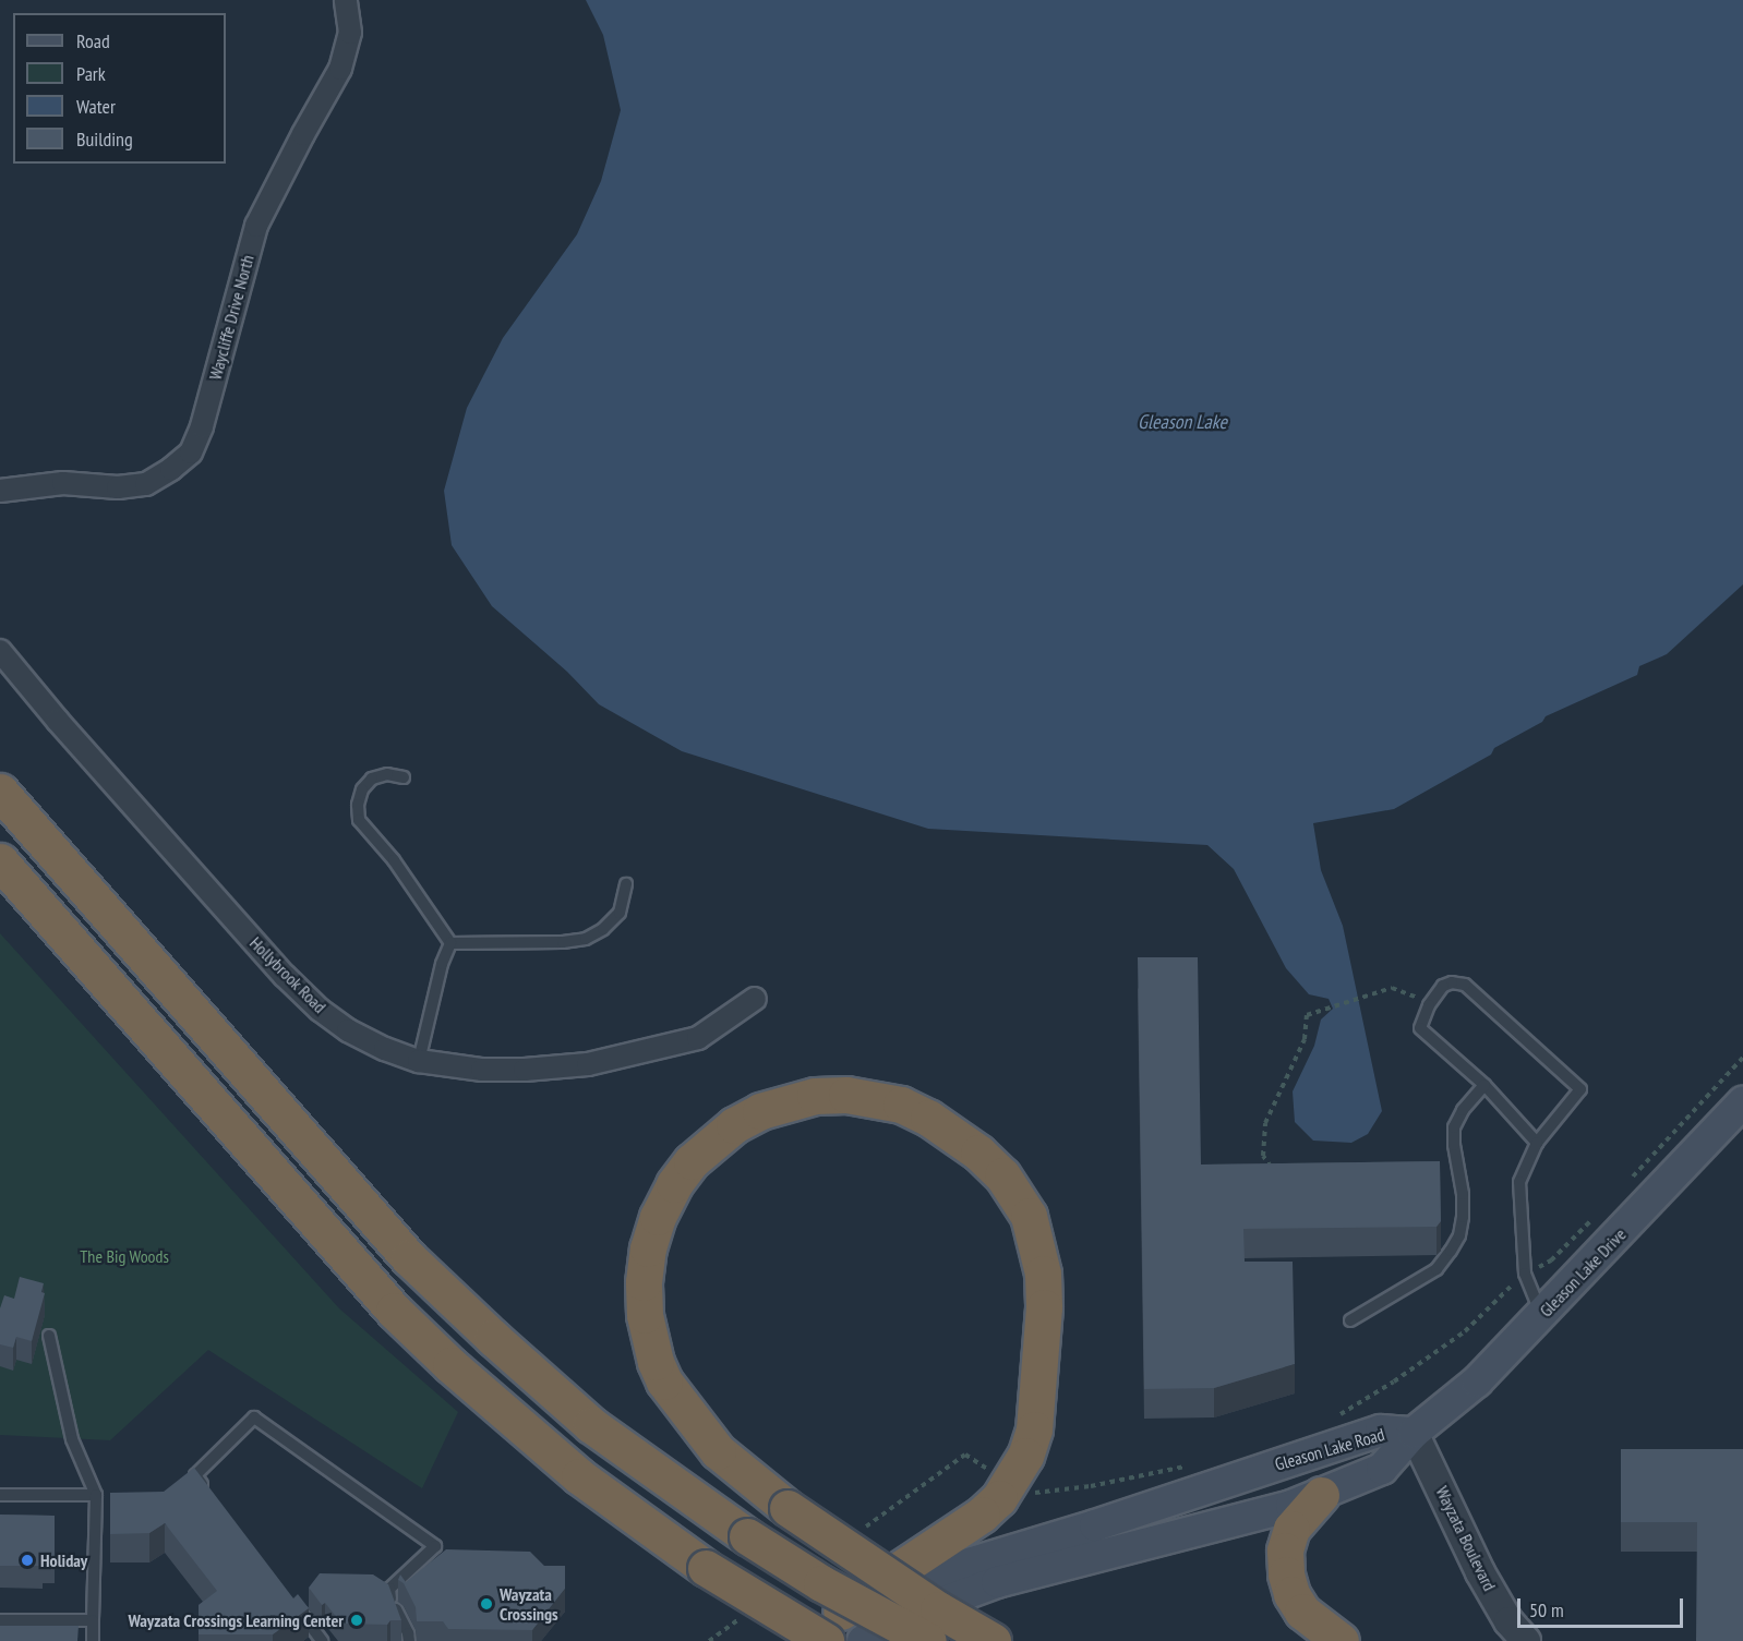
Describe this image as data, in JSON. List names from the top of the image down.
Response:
{
  "streets": {
    "main road": ["Gleason Lake Drive", "Gleason Lake Road"],
    "street": ["Waycliffe Drive North", "Hollybrook Road", "Wayzata Boulevard"]
  },
  "crossings": [
    ["Gleason Lake Drive", "Gleason Lake Road"],
    ["Gleason Lake Drive", "Wayzata Boulevard"],
    ["Gleason Lake Road", "Wayzata Boulevard"]
  ],
  "water": ["Gleason Lake"],
  "parks": ["The Big Woods"],
  "places": ["Holiday", "Wayzata Crossings", "Wayzata Crossings Learning Center"],
  "legend": [
    "Road",
    "Park",
    "Water",
    "Building"
  ],
  "scale_bar": "50 m"
}
